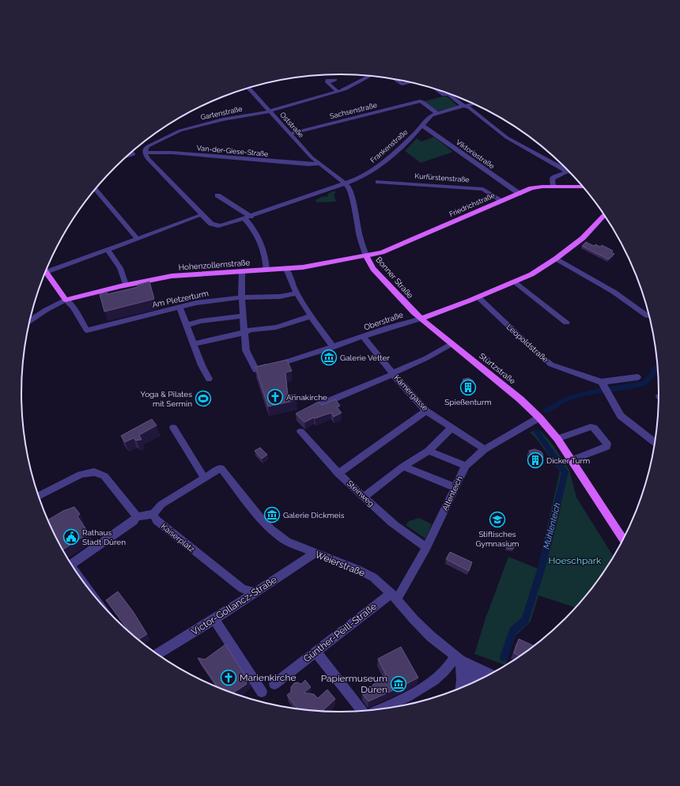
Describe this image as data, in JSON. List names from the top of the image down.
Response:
{
  "streets": {
    "main road": [
      "Friedrichstraße",
      "Hohenzollernstraße",
      "Bonner Straße",
      "Oberstraße",
      "Stürtzstraße"
    ],
    "street": [
      "Sachsenstraße",
      "Gartenstraße",
      "Oststraße",
      "Frankenstraße",
      "Van-der-Giese-Straße",
      "Viktoriastraße",
      "Kurfürstenstraße",
      "Am Pletzerturm",
      "Leopoldstraße",
      "Kämergasse",
      "Steinweg",
      "Altenteich",
      "Kaiserplatz",
      "Weierstraße",
      "Victor-Gollancz-Straße",
      "Günther-Peill-Straße"
    ]
  },
  "crossings": [
    ["Sachsenstraße", "Oststraße"],
    ["Sachsenstraße", "Frankenstraße"],
    ["Gartenstraße", "Oststraße"],
    ["Gartenstraße", "Frankenstraße"],
    ["Gartenstraße", "Van-der-Giese-Straße"],
    ["Oststraße", "Frankenstraße"],
    ["Oststraße", "Van-der-Giese-Straße"],
    ["Oststraße", "Bonner Straße"],
    ["Frankenstraße", "Van-der-Giese-Straße"],
    ["Frankenstraße", "Viktoriastraße"],
    ["Frankenstraße", "Bonner Straße"],
    ["Viktoriastraße", "Friedrichstraße"],
    ["Kurfürstenstraße", "Friedrichstraße"],
    ["Friedrichstraße", "Hohenzollernstraße"],
    ["Friedrichstraße", "Bonner Straße"],
    ["Hohenzollernstraße", "Bonner Straße"],
    ["Hohenzollernstraße", "Am Pletzerturm"],
    ["Bonner Straße", "Oberstraße"],
    ["Bonner Straße", "Stürtzstraße"],
    ["Oberstraße", "Leopoldstraße"],
    ["Oberstraße", "Stürtzstraße"],
    ["Oberstraße", "Kämergasse"],
    ["Stürtzstraße", "Altenteich"],
    ["Kämergasse", "Altenteich"],
    ["Steinweg", "Altenteich"],
    ["Altenteich", "Weierstraße"],
    ["Altenteich", "Günther-Peill-Straße"],
    ["Kaiserplatz", "Victor-Gollancz-Straße"],
    ["Weierstraße", "Victor-Gollancz-Straße"],
    ["Weierstraße", "Günther-Peill-Straße"]
  ],
  "water": ["Mühlenteich"],
  "parks": ["Hoeschpark"],
  "places": {
    "museum": ["Galerie Vetter", "Galerie Dickmeis", "Papiermuseum Düren"],
    "building": ["Spießenturm", "Dicker Turm"],
    "church": ["Annakirche", "Marienkirche"],
    "sports": ["Yoga & Pilates mit Sermin"],
    "school or university": ["Stiftisches Gymnasium"],
    "public building": ["Rathaus Stadt Düren"]
  }
}
